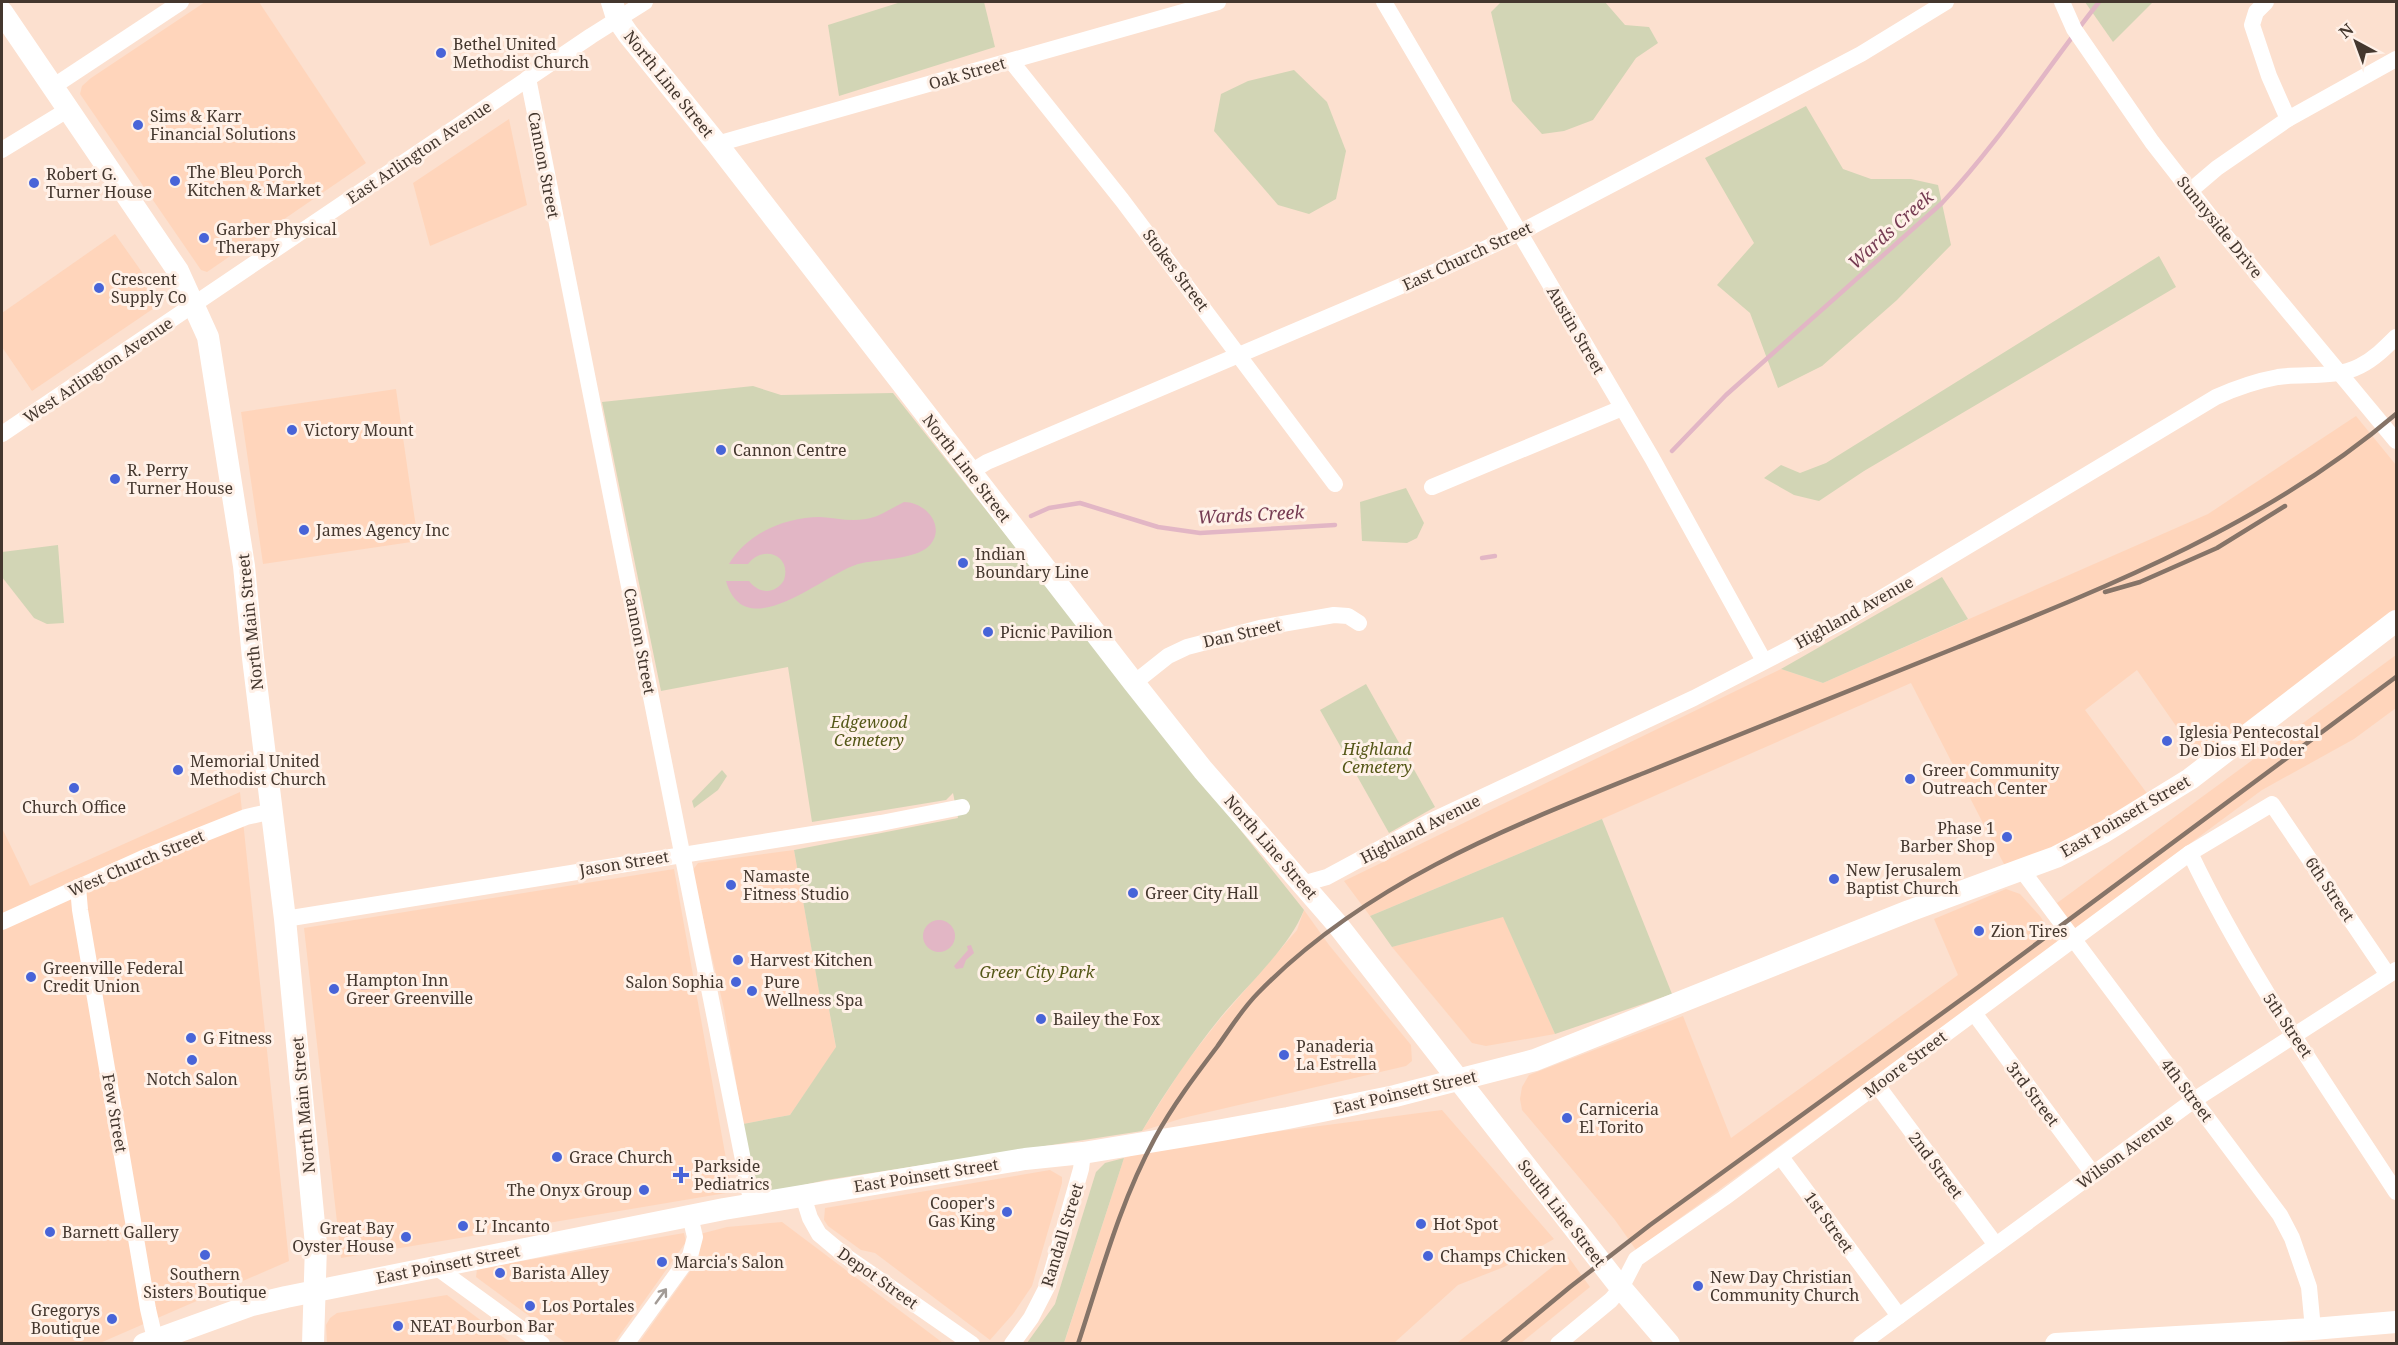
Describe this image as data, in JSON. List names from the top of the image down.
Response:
{
  "streets": {
    "main road": [
      "North Line Street",
      "North Main Street",
      "East Poinsett Street",
      "South Line Street"
    ],
    "street": [
      "Oak Street",
      "East Arlington Avenue",
      "Cannon Street",
      "Sunnyside Drive",
      "East Church Street",
      "Stokes Street",
      "Austin Street",
      "West Arlington Avenue",
      "Highland Avenue",
      "Dan Street",
      "West Church Street",
      "Jason Street",
      "6th Street",
      "5th Street",
      "Moore Street",
      "4th Street",
      "3rd Street",
      "Few Street",
      "Wilson Avenue",
      "2nd Street",
      "1st Street",
      "Randall Street",
      "Depot Street"
    ]
  },
  "crossings": [
    ["Oak Street", "North Line Street"],
    ["Oak Street", "Stokes Street"],
    ["North Line Street", "East Arlington Avenue"],
    ["North Line Street", "East Church Street"],
    ["North Line Street", "Highland Avenue"],
    ["North Line Street", "Dan Street"],
    ["North Line Street", "East Poinsett Street"],
    ["North Line Street", "South Line Street"],
    ["East Arlington Avenue", "Cannon Street"],
    ["East Arlington Avenue", "West Arlington Avenue"],
    ["East Arlington Avenue", "North Main Street"],
    ["Cannon Street", "East Poinsett Street"],
    ["Cannon Street", "Jason Street"],
    ["Sunnyside Drive", "Highland Avenue"],
    ["East Church Street", "Stokes Street"],
    ["East Church Street", "Austin Street"],
    ["Austin Street", "Highland Avenue"],
    ["West Arlington Avenue", "North Main Street"],
    ["North Main Street", "East Poinsett Street"],
    ["North Main Street", "West Church Street"],
    ["North Main Street", "Jason Street"],
    ["East Poinsett Street", "4th Street"],
    ["East Poinsett Street", "Few Street"],
    ["East Poinsett Street", "South Line Street"],
    ["East Poinsett Street", "Randall Street"],
    ["East Poinsett Street", "Depot Street"],
    ["West Church Street", "Few Street"],
    ["6th Street", "Moore Street"],
    ["6th Street", "Wilson Avenue"],
    ["5th Street", "Moore Street"],
    ["5th Street", "Wilson Avenue"],
    ["Moore Street", "4th Street"],
    ["Moore Street", "3rd Street"],
    ["Moore Street", "2nd Street"],
    ["Moore Street", "South Line Street"],
    ["Moore Street", "1st Street"],
    ["4th Street", "Wilson Avenue"],
    ["3rd Street", "Wilson Avenue"],
    ["Wilson Avenue", "2nd Street"],
    ["Wilson Avenue", "1st Street"]
  ],
  "water": ["Wards Creek"],
  "parks": ["Edgewood Cemetery", "Highland Cemetery", "Greer City Park"],
  "places": {
    "other": [
      "Bethel United Methodist Church",
      "Sims & Karr Financial Solutions",
      "The Bleu Porch Kitchen & Market",
      "Robert G. Turner House",
      "Garber Physical Therapy",
      "Crescent Supply Co",
      "Victory Mount",
      "Cannon Centre",
      "R. Perry Turner House",
      "James Agency Inc",
      "Indian Boundary Line",
      "Picnic Pavilion",
      "Iglesia Pentecostal De Dios El Poder",
      "Memorial United Methodist Church",
      "Greer Community Outreach Center",
      "Church Office",
      "Phase 1 Barber Shop",
      "New Jerusalem Baptist Church",
      "Namaste Fitness Studio",
      "Greer City Hall",
      "Zion Tires",
      "Harvest Kitchen",
      "Greenville Federal Credit Union",
      "Salon Sophia",
      "Hampton Inn Greer Greenville",
      "Pure Wellness Spa",
      "Bailey the Fox",
      "G Fitness",
      "Panaderia La Estrella",
      "Notch Salon",
      "Carniceria El Torito",
      "Grace Church",
      "The Onyx Group",
      "Cooper's Gas King",
      "Hot Spot",
      "L’ Incanto",
      "Barnett Gallery",
      "Great Bay Oyster House",
      "Southern Sisters Boutique",
      "Champs Chicken",
      "Marcia's Salon",
      "Barista Alley",
      "New Day Christian Community Church",
      "Los Portales",
      "Gregorys Boutique",
      "NEAT Bourbon Bar"
    ],
    "health": ["Parkside Pediatrics"]
  },
  "north": "top left"
}
